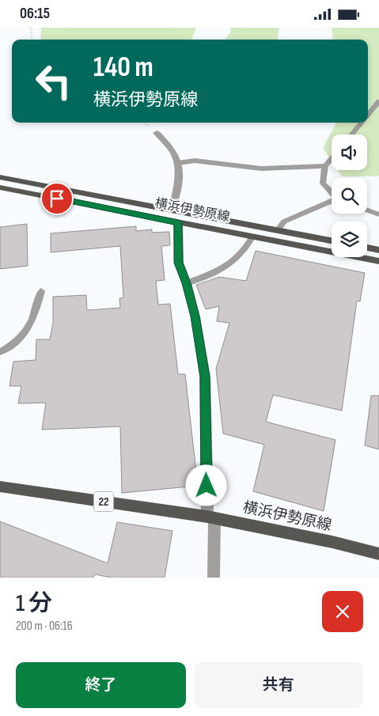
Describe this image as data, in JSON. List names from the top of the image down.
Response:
{
  "streets": {
    "main road": ["横浜伊勢原線", "22"]
  },
  "page": {
    "status": "06:15",
    "turn": ["140 m", "横浜伊勢原線"],
    "heading": ["1 分", "200 m · 06:16"],
    "buttons": ["終了", "共有"]
  }
}
